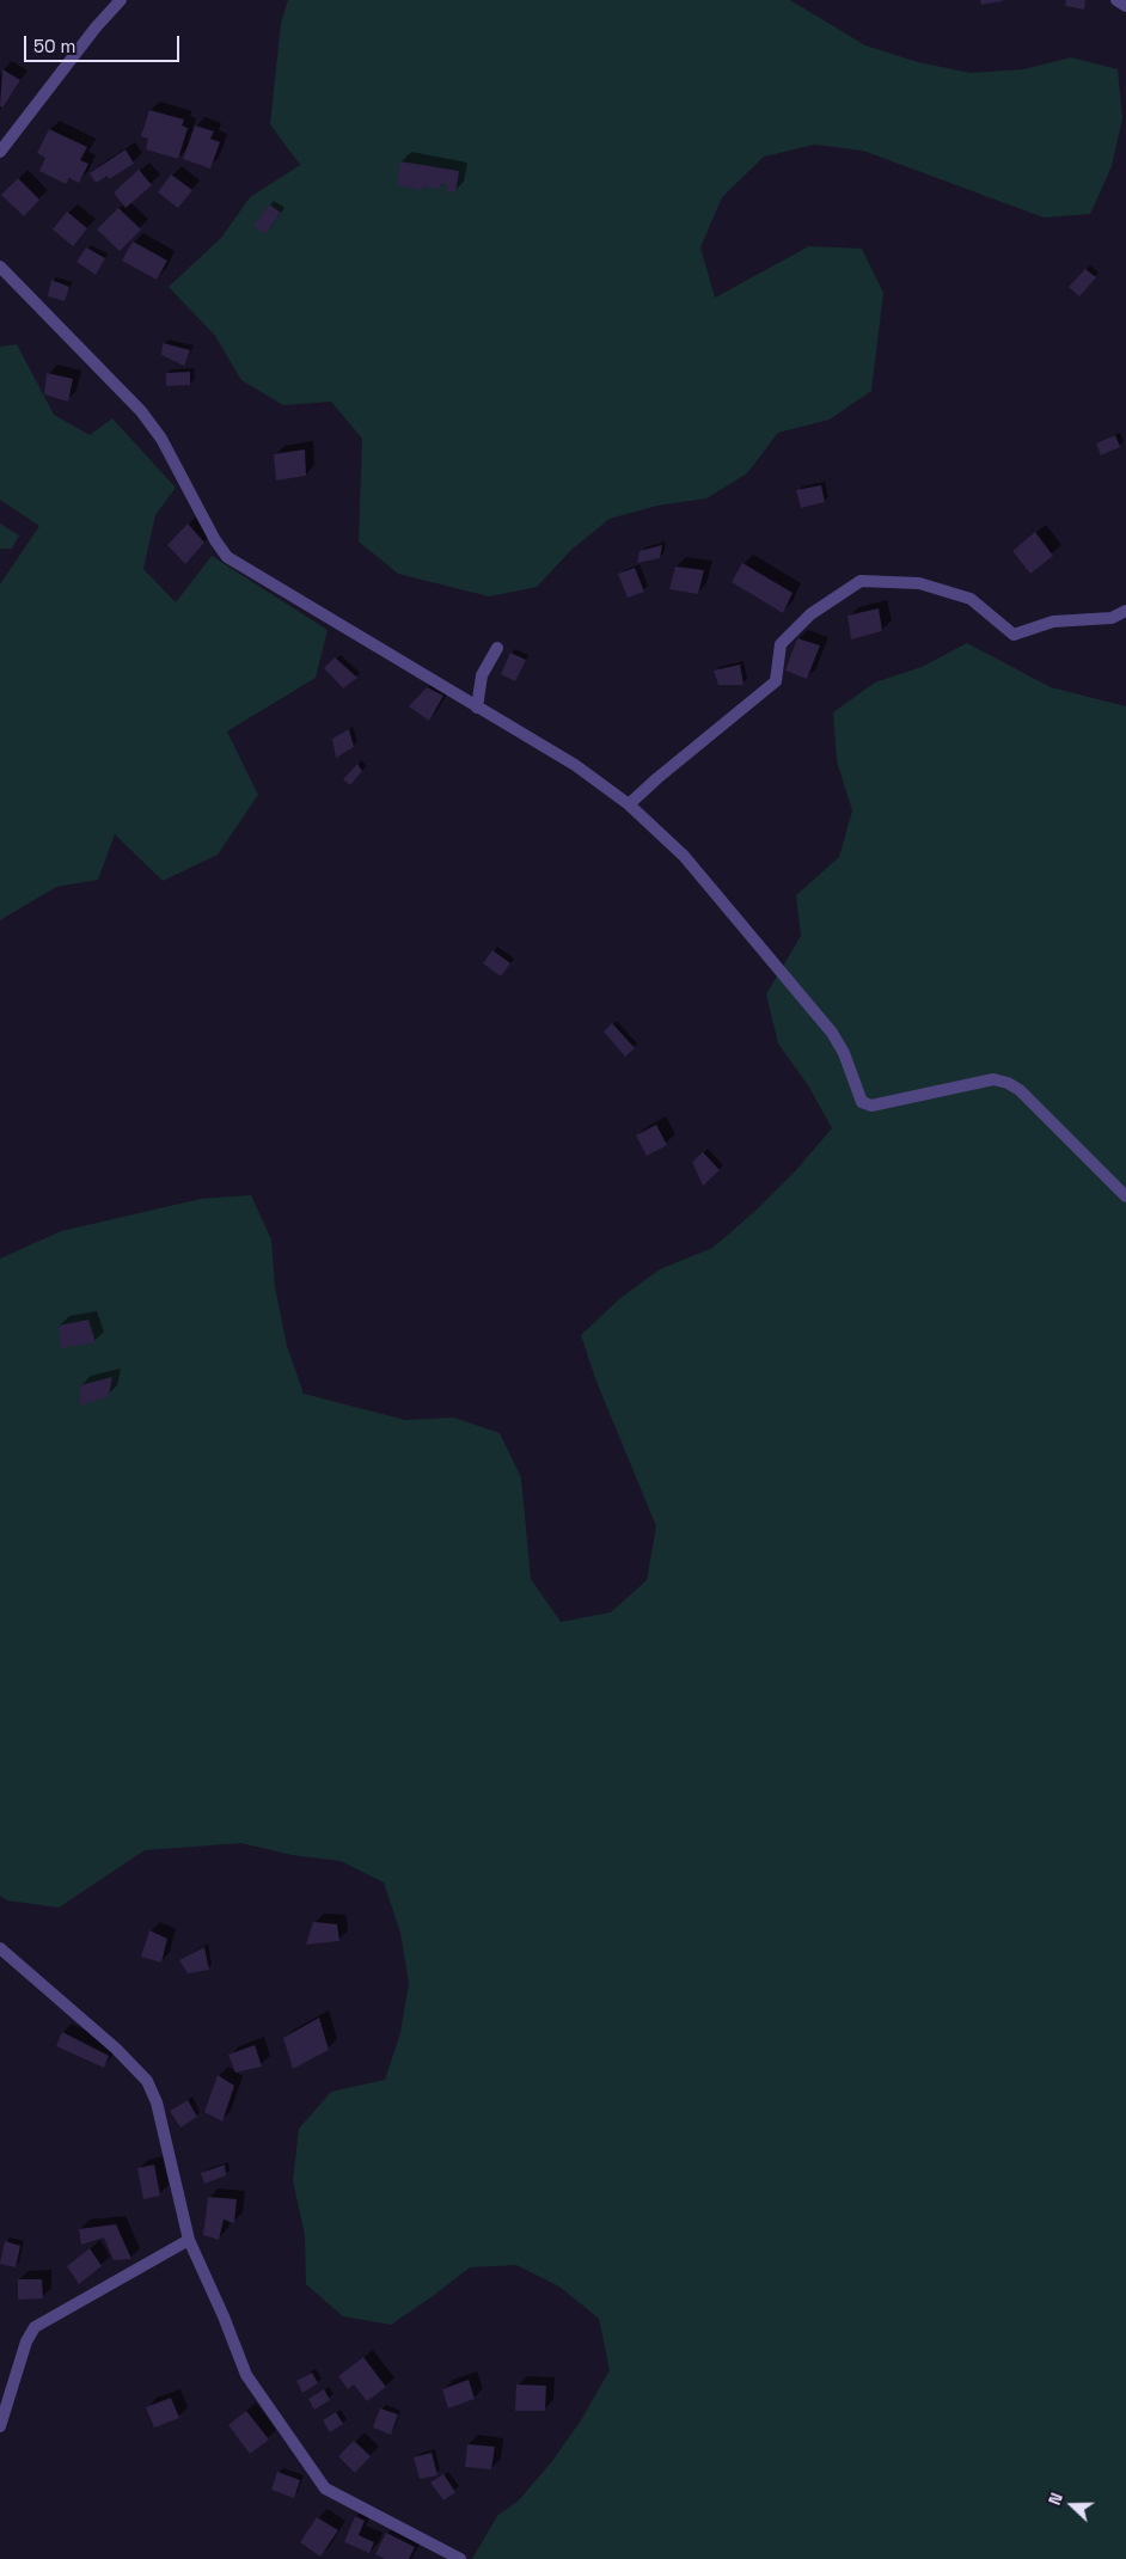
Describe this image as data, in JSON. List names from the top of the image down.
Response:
{
  "scale_bar": "50 m",
  "north": "left"
}
